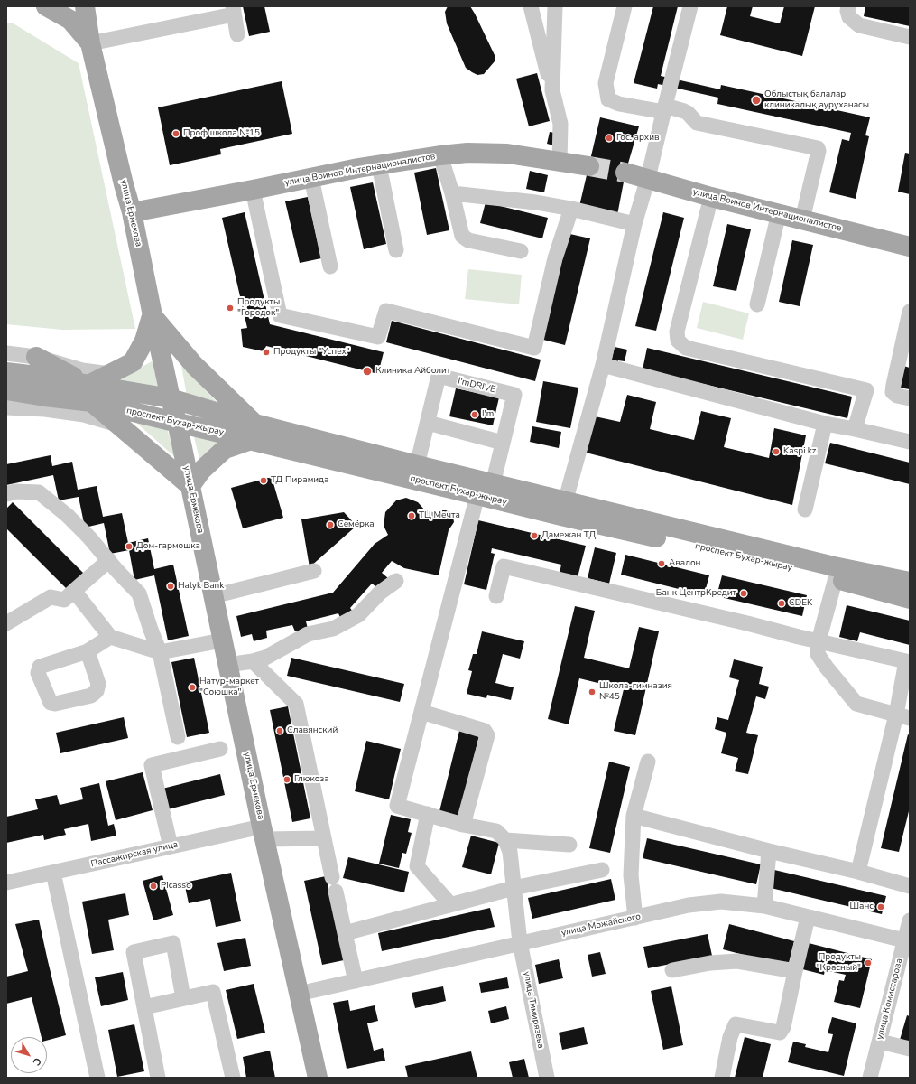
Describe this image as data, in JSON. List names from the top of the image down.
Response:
{
  "streets": {
    "main road": ["улица Воинов Интернационалистов", "улица Ермекова", "проспект Бухар-жырау"],
    "street": [
      "I'mDRIVE",
      "Пассажирская улица",
      "улица Можайского",
      "улица Комиссарова",
      "улица Тимирязева"
    ]
  },
  "crossings": [
    ["улица Воинов Интернационалистов", "улица Ермекова"],
    ["улица Ермекова", "проспект Бухар-жырау"],
    ["улица Ермекова", "Пассажирская улица"],
    ["улица Ермекова", "улица Можайского"],
    ["I'mDRIVE", "проспект Бухар-жырау"],
    ["улица Можайского", "улица Комиссарова"],
    ["улица Можайского", "улица Тимирязева"]
  ],
  "places": [
    "Облыстық балалар клиникалық ауруханасы",
    "Проф школа №15",
    "Гос. архив",
    "Продукты \"Городок\"",
    "Продукты \"Успех\"",
    "Клиника Айболит",
    "I'm",
    "Kaspi.kz",
    "ТД Пирамида",
    "ТЦ Мечта",
    "Семёрка",
    "Дамежан ТД",
    "Дом-гармошка",
    "Авалон",
    "Halyk Bank",
    "Банк ЦентрКредит",
    "CDEK",
    "Натур-маркет \"Союшка\"",
    "Школа-гимназия №45",
    "Славянский",
    "Глюкоза",
    "Picasso",
    "Шанс",
    "Продукты \"Красный\""
  ],
  "north": "bottom right"
}
